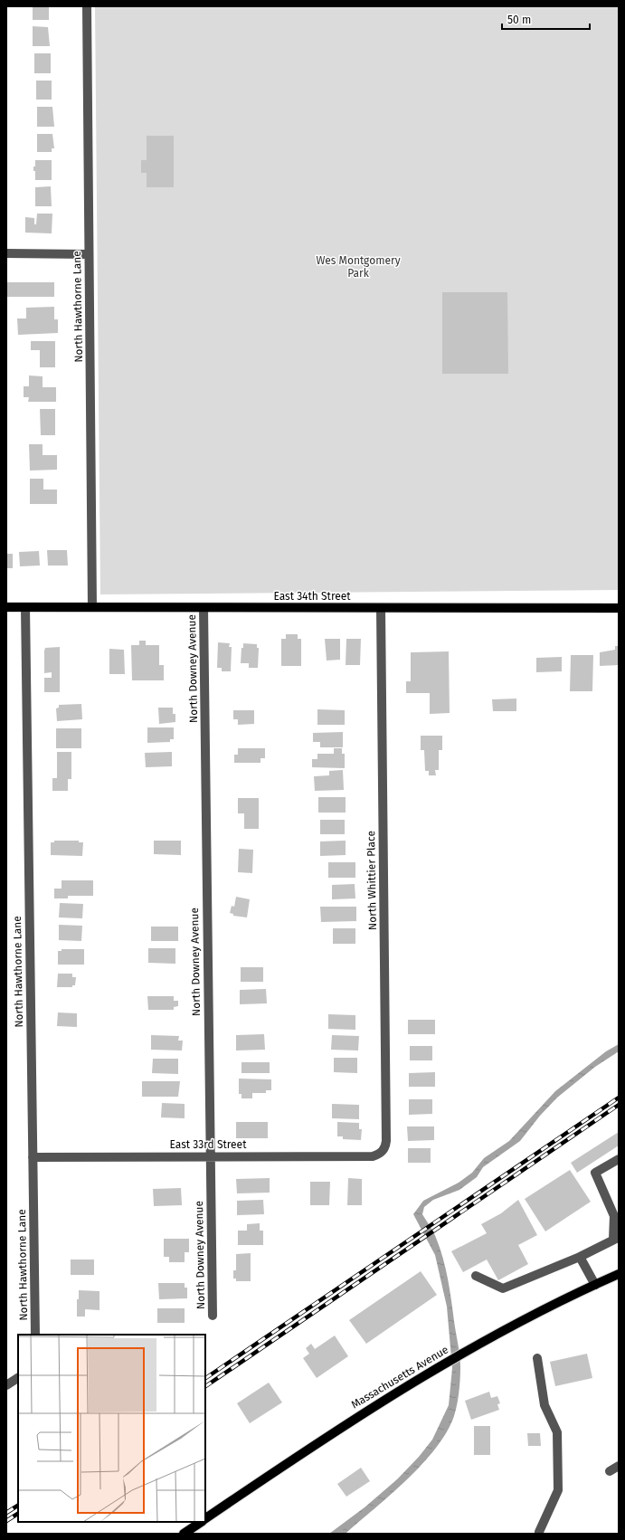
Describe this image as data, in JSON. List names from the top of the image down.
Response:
{
  "streets": {
    "main road": ["East 34th Street", "Massachusetts Avenue"],
    "street": [
      "North Hawthorne Lane",
      "North Downey Avenue",
      "North Whittier Place",
      "East 33rd Street"
    ]
  },
  "crossings": [
    ["North Hawthorne Lane", "East 34th Street"],
    ["North Hawthorne Lane", "East 33rd Street"],
    ["East 34th Street", "North Downey Avenue"],
    ["East 34th Street", "North Whittier Place"],
    ["North Downey Avenue", "East 33rd Street"],
    ["North Whittier Place", "East 33rd Street"]
  ],
  "parks": ["Wes Montgomery Park"],
  "scale_bar": "50 m"
}
